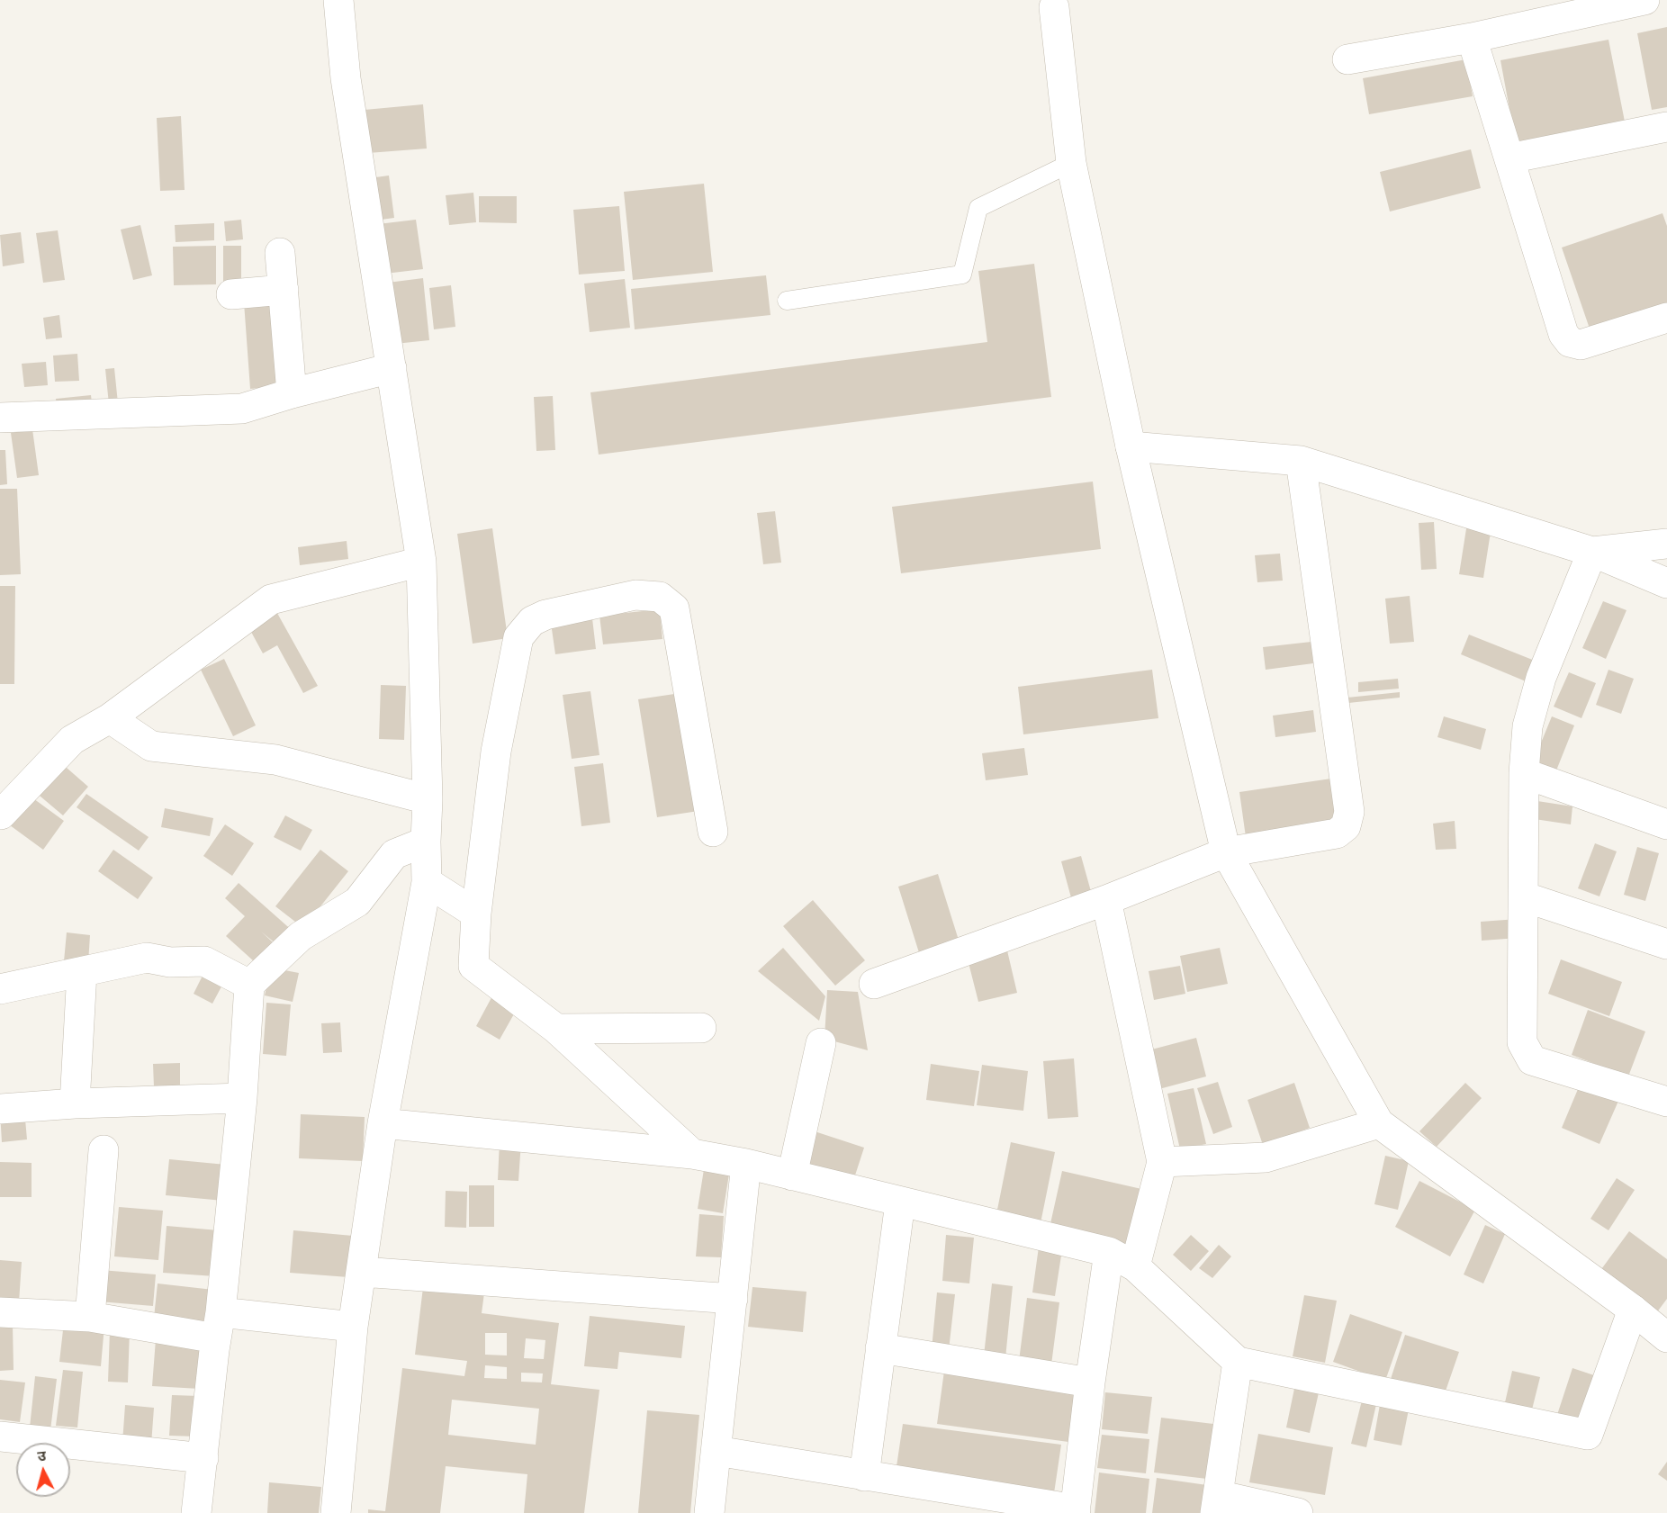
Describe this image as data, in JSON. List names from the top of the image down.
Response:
{
  "north": "top"
}
